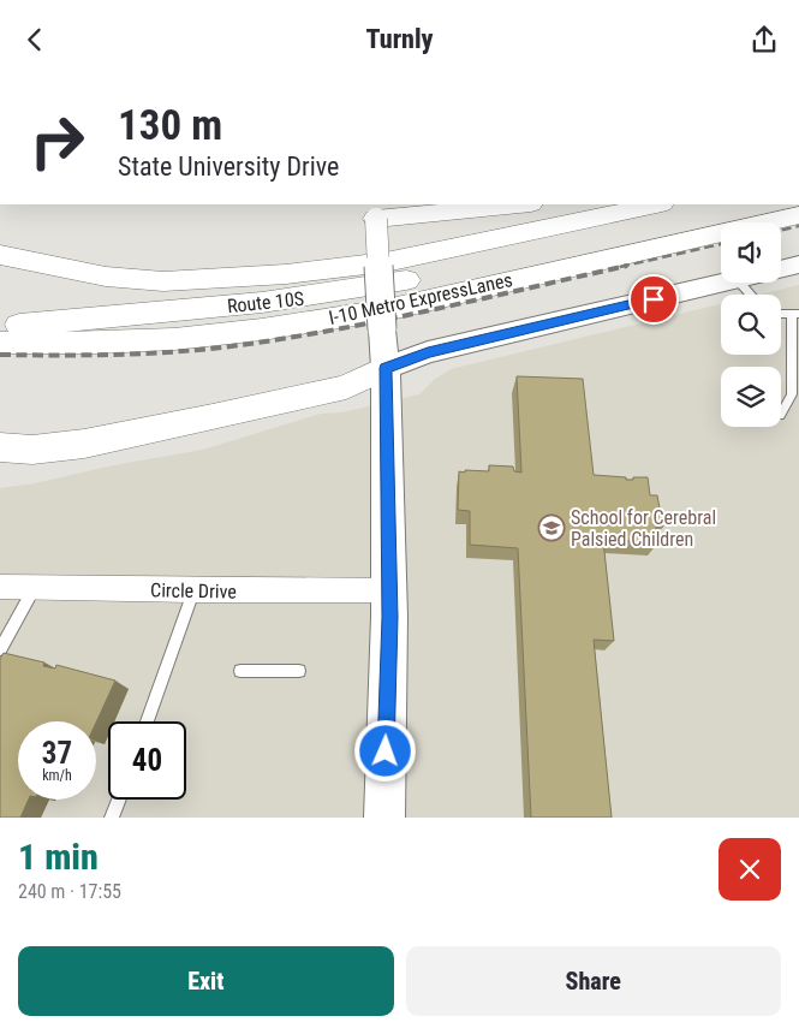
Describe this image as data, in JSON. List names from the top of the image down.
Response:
{
  "streets": {
    "main road": ["I-10 Metro ExpressLanes", "Route 10S"],
    "street": ["Circle Drive"]
  },
  "crossings": [
    ["I-10 Metro ExpressLanes", "Route 10S"]
  ],
  "places": {
    "school or university": ["School for Cerebral Palsied Children"]
  },
  "page": {
    "header": "Turnly",
    "turn": ["130 m", "State University Drive"],
    "speed": "37 km/h",
    "limit": "40",
    "heading": ["1 min", "240 m · 17:55"],
    "buttons": ["Exit", "Share"]
  }
}
